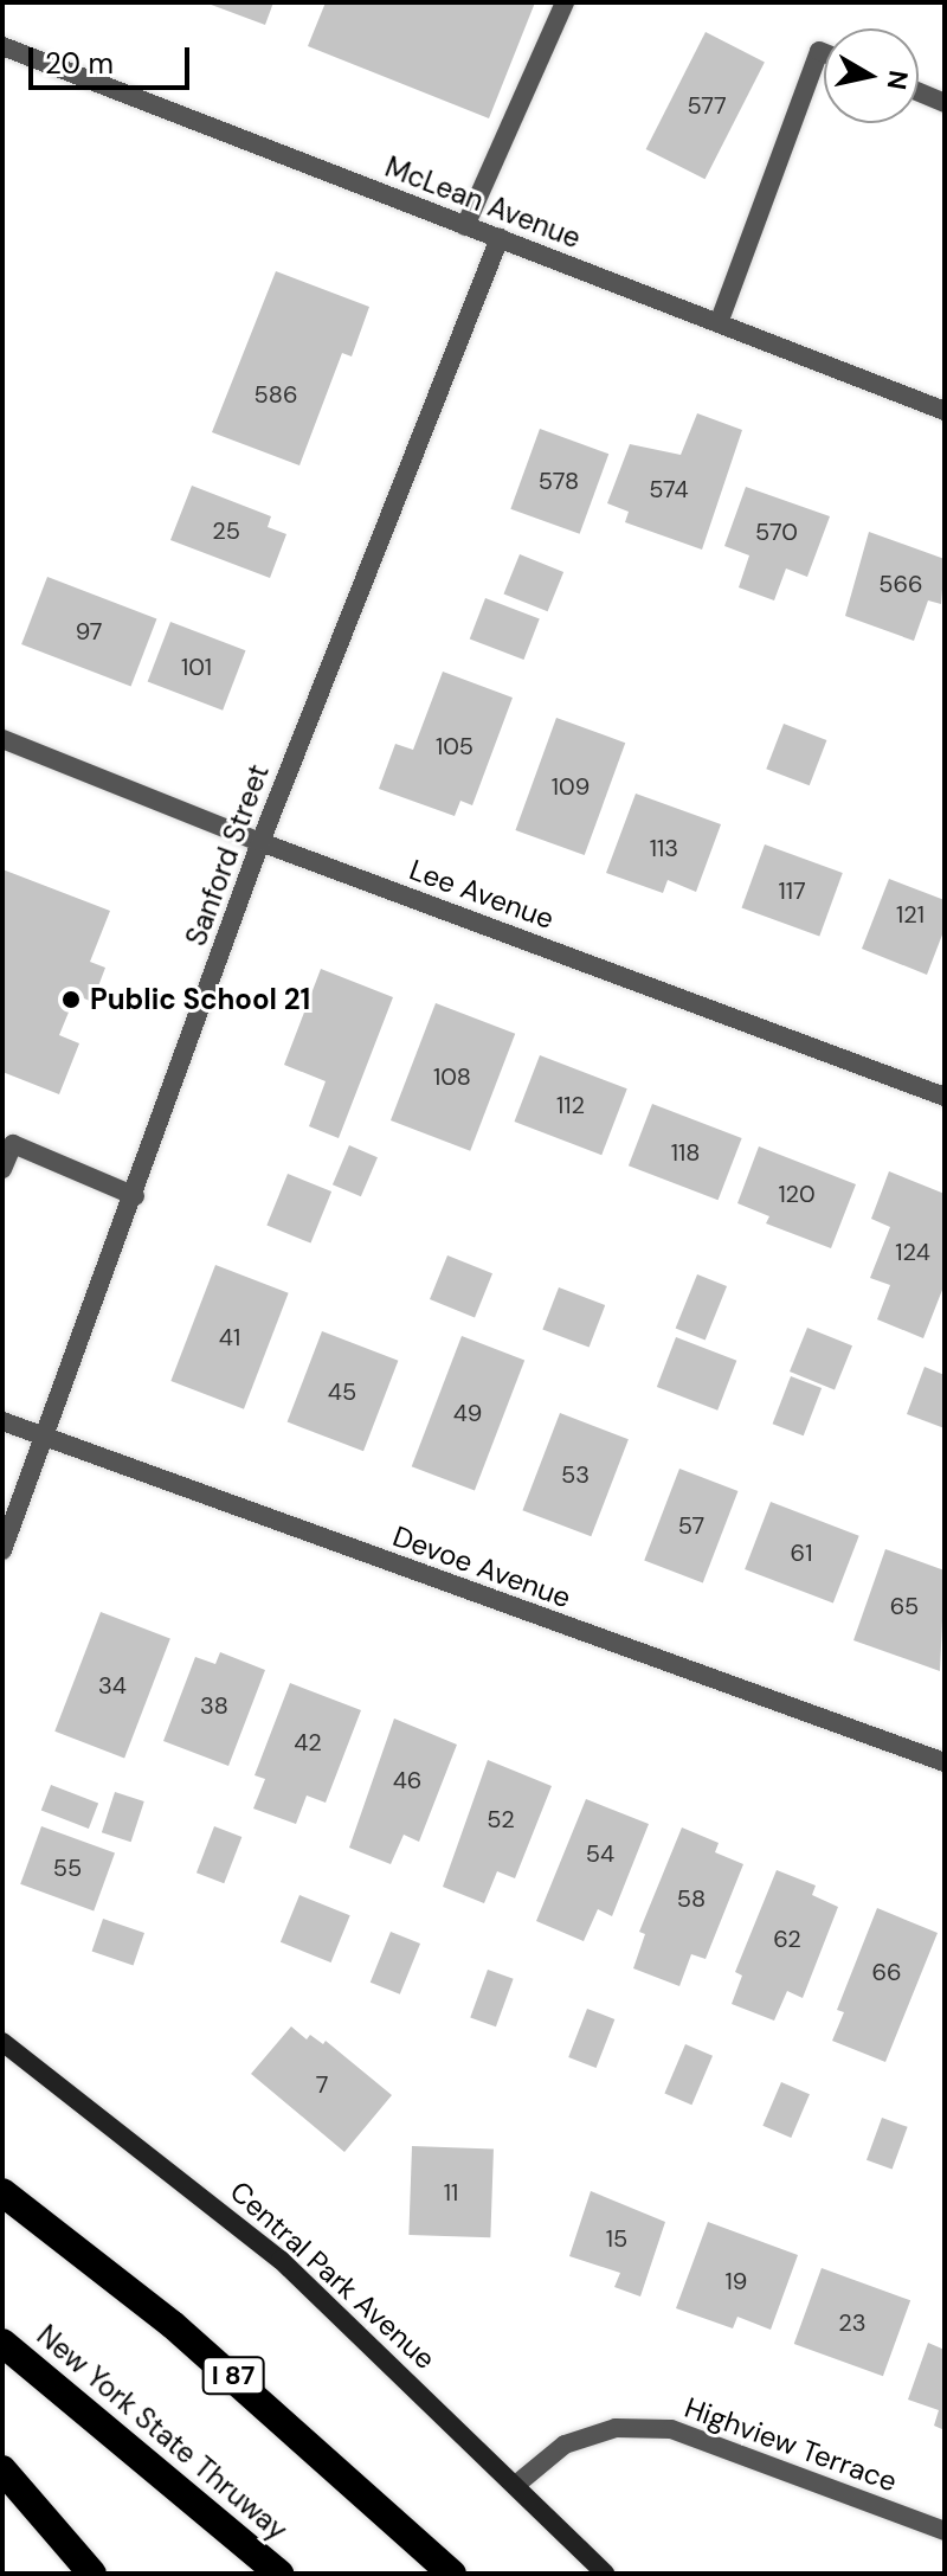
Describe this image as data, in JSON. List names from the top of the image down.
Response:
{
  "streets": {
    "highway": ["I 87", "New York State Thruway"],
    "main road": ["Central Park Avenue"],
    "street": [
      "McLean Avenue",
      "Sanford Street",
      "Lee Avenue",
      "Devoe Avenue",
      "Highview Terrace"
    ]
  },
  "crossings": [
    ["McLean Avenue", "Sanford Street"],
    ["Sanford Street", "Lee Avenue"],
    ["Sanford Street", "Devoe Avenue"],
    ["Central Park Avenue", "Highview Terrace"]
  ],
  "places": ["Public School 21"],
  "house_numbers": [
    "577",
    "586",
    "578",
    "574",
    "25",
    "570",
    "566",
    "97",
    "101",
    "105",
    "109",
    "113",
    "117",
    "121",
    "108",
    "112",
    "118",
    "120",
    "124",
    "41",
    "45",
    "49",
    "53",
    "57",
    "61",
    "65",
    "34",
    "38",
    "42",
    "46",
    "52",
    "54",
    "55",
    "58",
    "62",
    "66",
    "7",
    "11",
    "15",
    "19",
    "23"
  ],
  "scale_bar": "20 m",
  "north": "right"
}
